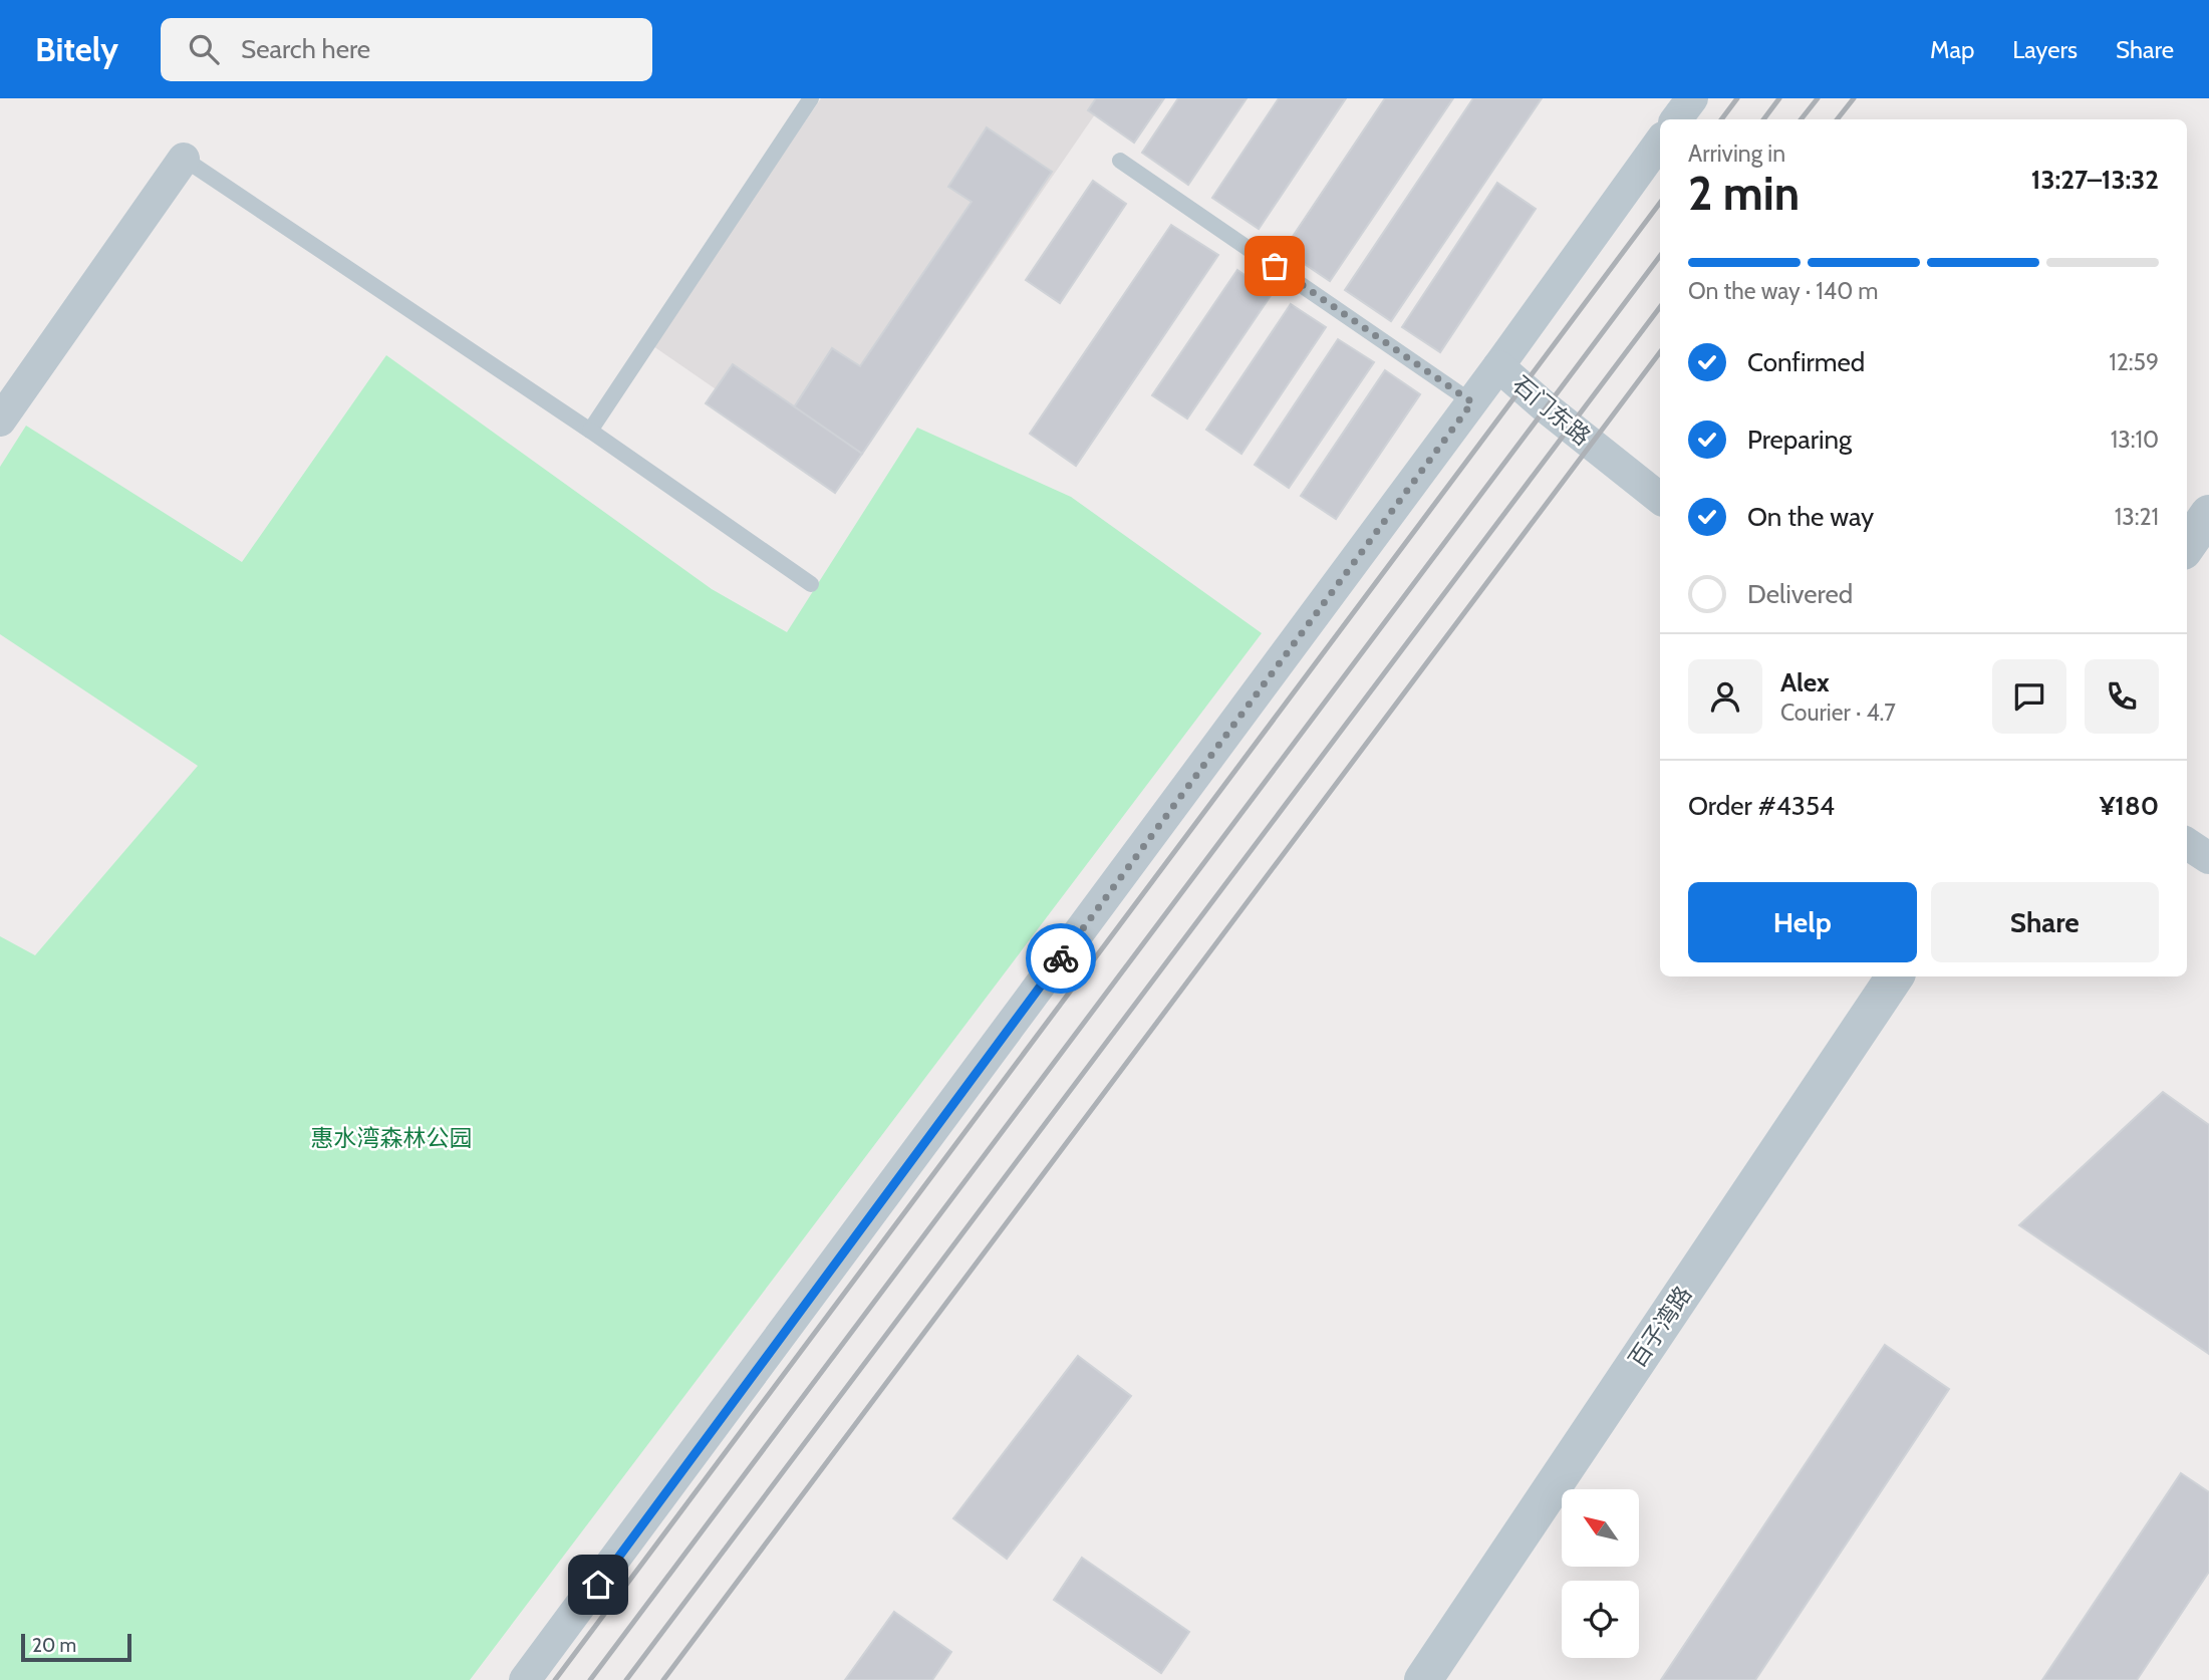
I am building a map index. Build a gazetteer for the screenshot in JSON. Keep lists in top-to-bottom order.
{
  "streets": {
    "street": ["石门东路", "百子湾路"]
  },
  "parks": ["惠水湾森林公园"],
  "scale_bar": "20 m",
  "north": "top left",
  "page": {
    "header": "Bitely",
    "search": "Search here",
    "nav": ["Map", "Layers", "Share"],
    "heading": ["2 min", "Arriving in", "13:27–13:32"],
    "panel": [
      "Alex",
      "Courier · 4.7",
      "Order #4354",
      "¥180"
    ],
    "bar": "On the way · 140 m",
    "list": [
      ["Confirmed", "12:59"],
      ["Preparing", "13:10"],
      ["On the way", "13:21"],
      "Delivered"
    ],
    "buttons": ["Help", "Share"],
    "scale": "20 m"
  }
}
